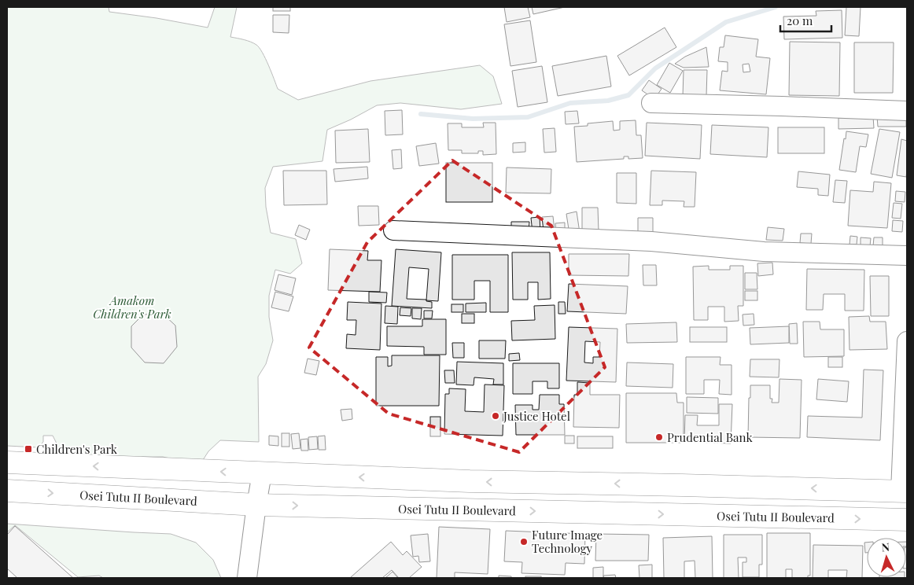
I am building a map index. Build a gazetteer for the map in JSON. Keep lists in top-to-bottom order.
{
  "streets": {
    "main road": ["Osei Tutu II Boulevard"]
  },
  "parks": ["Amakom Children's Park"],
  "places": {
    "other": ["Justice Hotel", "Prudential Bank", "Future Image Technology"],
    "transit": ["Children's Park"]
  },
  "scale_bar": "20 m",
  "north": "top"
}
